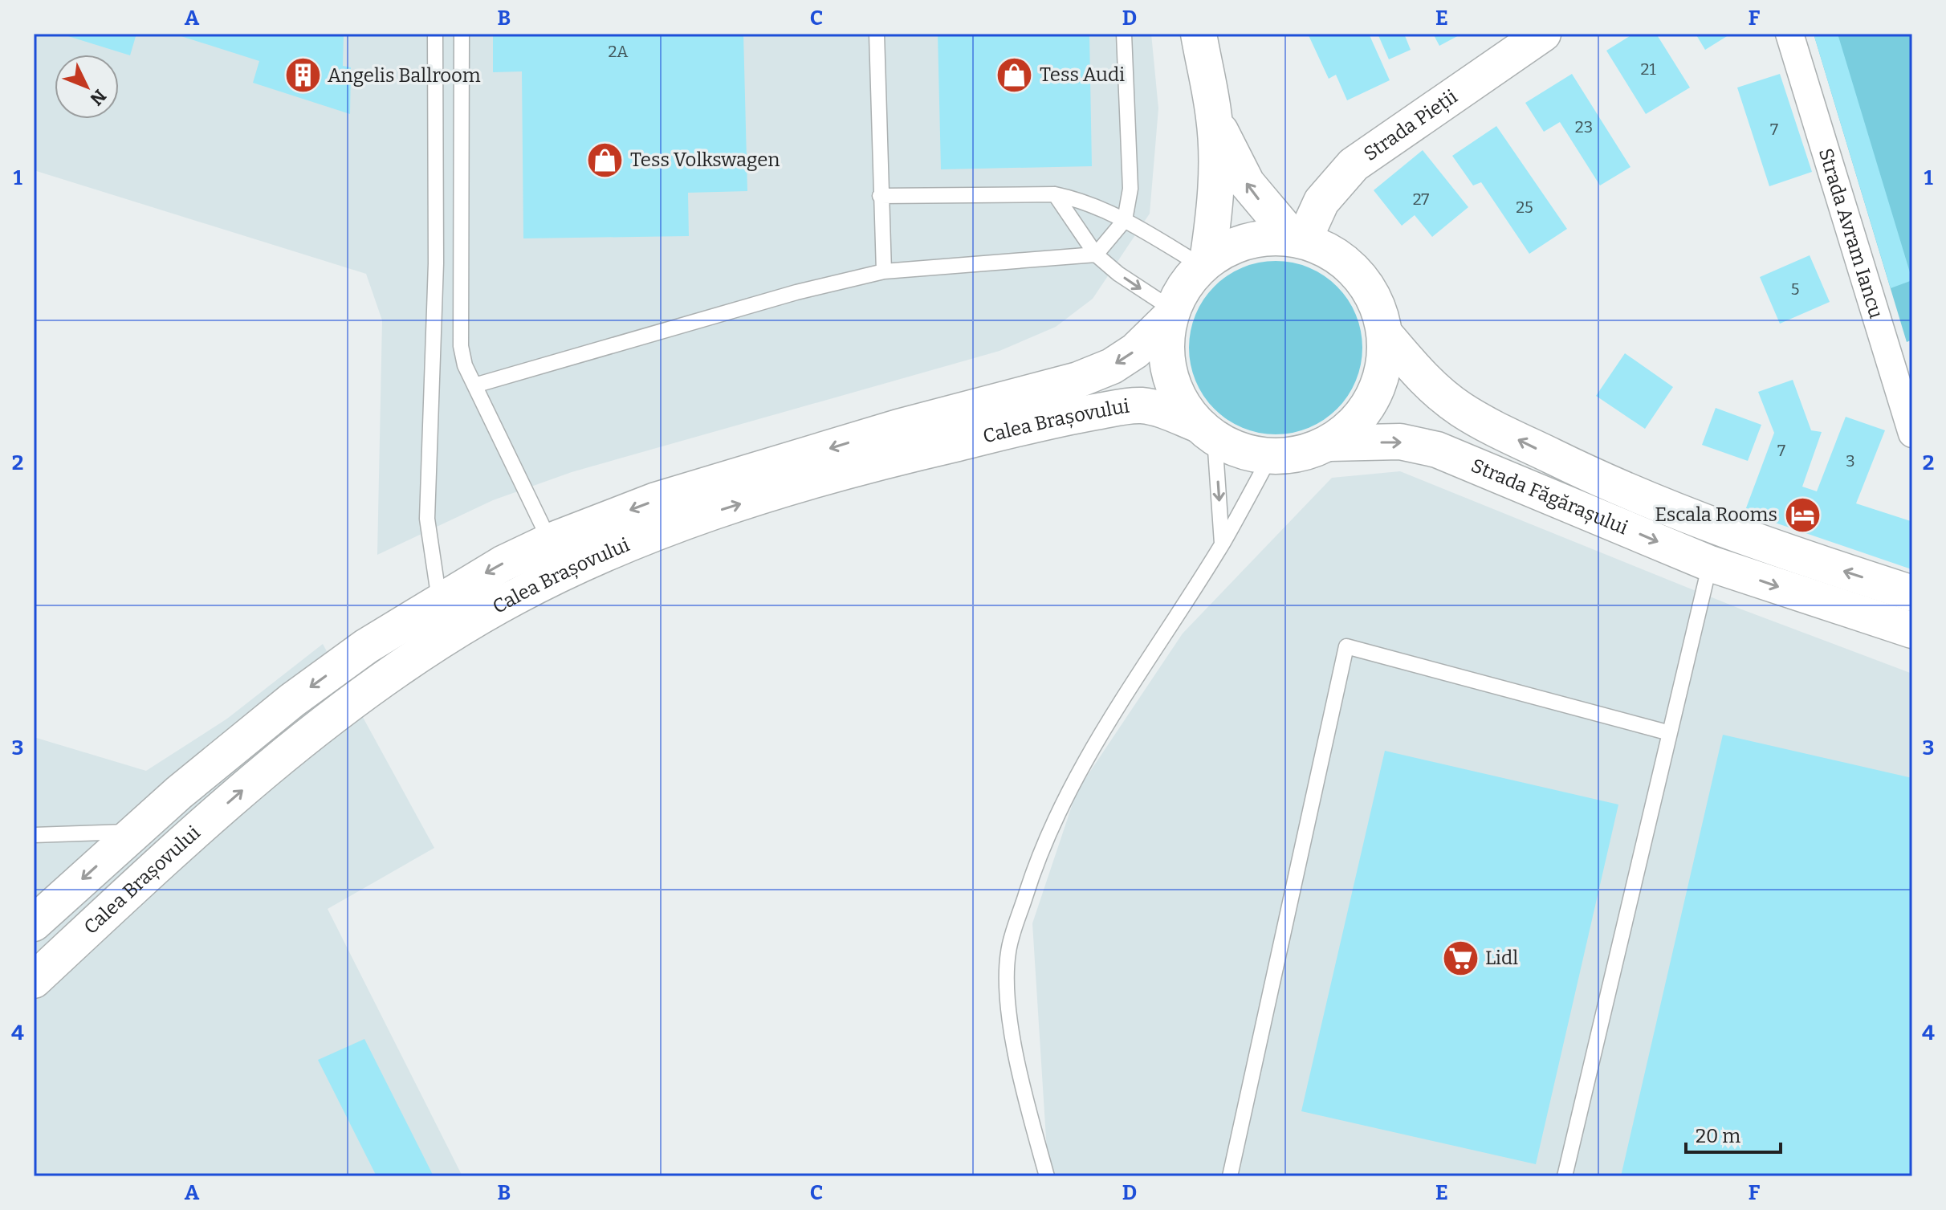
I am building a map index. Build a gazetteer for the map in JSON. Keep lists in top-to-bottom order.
{
  "streets": {
    "main road": ["Strada Pieții", "Calea Brașovului", "Strada Făgărașului"],
    "street": ["Strada Avram Iancu"]
  },
  "crossings": [
    ["Strada Pieții", "Calea Brașovului"],
    ["Strada Pieții", "Strada Făgărașului"],
    ["Calea Brașovului", "Strada Făgărașului"]
  ],
  "places": {
    "shop": ["Tess Audi", "Tess Volkswagen"],
    "building": ["Angelis Ballroom"],
    "hotel": ["Escala Rooms"],
    "supermarket": ["Lidl"]
  },
  "house_numbers": [
    "2A",
    "21",
    "23",
    "7",
    "27",
    "25",
    "5",
    "7",
    "3"
  ],
  "scale_bar": "20 m",
  "north": "bottom right",
  "grid": {
    "columns": [
      "A",
      "B",
      "C",
      "D",
      "E",
      "F"
    ],
    "rows": [
      "1",
      "2",
      "3",
      "4"
    ]
  }
}
